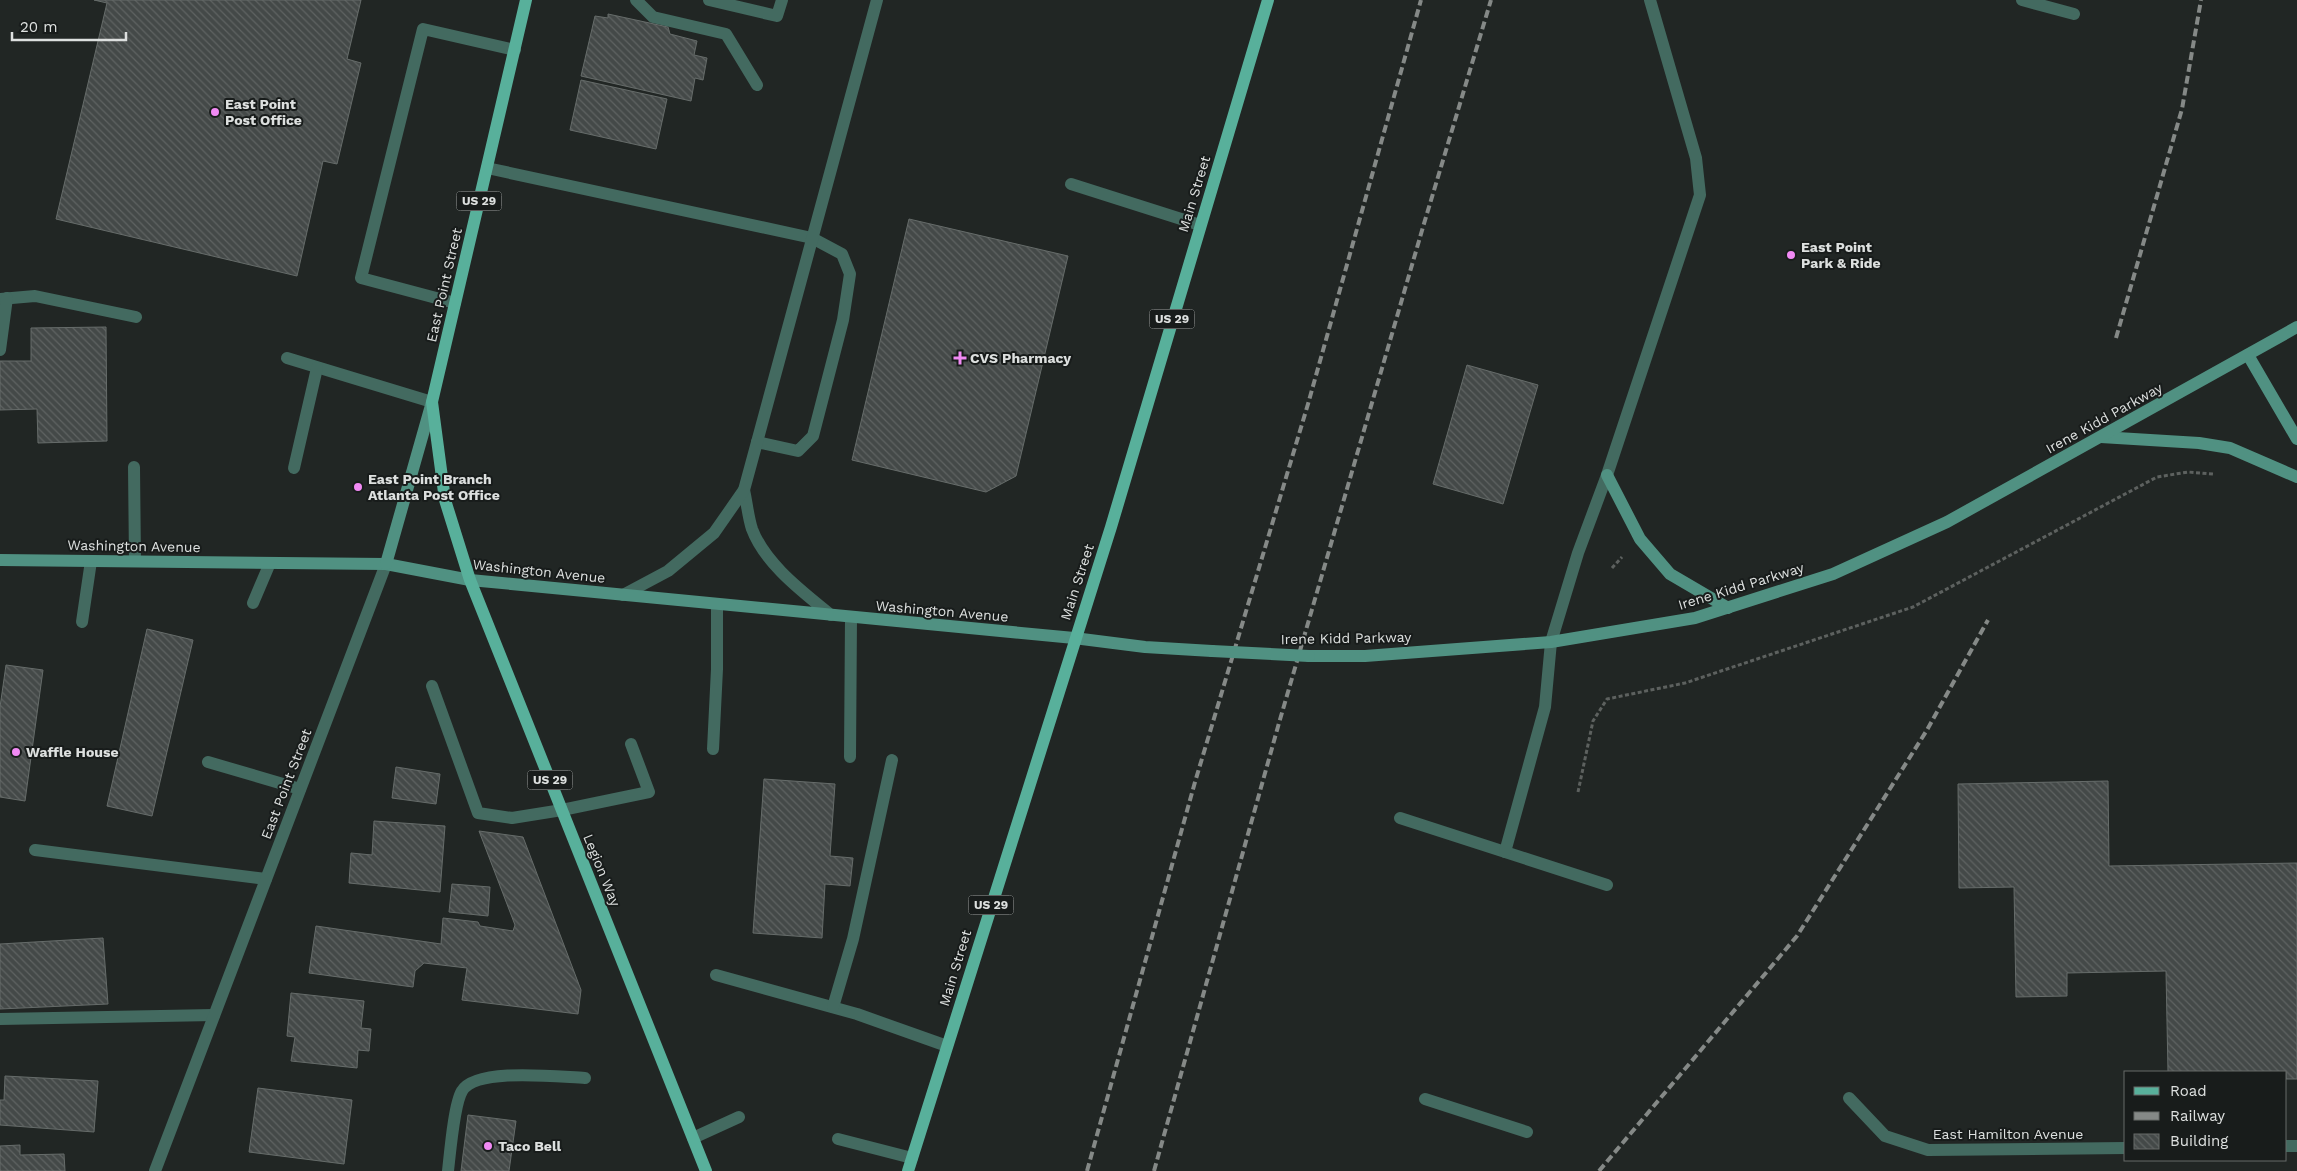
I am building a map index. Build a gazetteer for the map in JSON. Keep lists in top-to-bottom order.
{
  "streets": {
    "main road": [
      "Main Street",
      "US 29",
      "East Point Street",
      "Irene Kidd Parkway",
      "Washington Avenue",
      "Legion Way"
    ],
    "street": ["East Hamilton Avenue"]
  },
  "crossings": [
    ["Main Street", "Irene Kidd Parkway"],
    ["Main Street", "Washington Avenue"],
    ["East Point Street", "Washington Avenue"],
    ["East Point Street", "Legion Way"],
    ["Irene Kidd Parkway", "Washington Avenue"],
    ["Washington Avenue", "Legion Way"]
  ],
  "places": {
    "other": [
      "East Point Post Office",
      "East Point Park & Ride",
      "East Point Branch Atlanta Post Office",
      "Waffle House",
      "Taco Bell"
    ],
    "health": ["CVS Pharmacy"]
  },
  "legend": ["Road", "Railway", "Building"],
  "scale_bar": "20 m"
}
